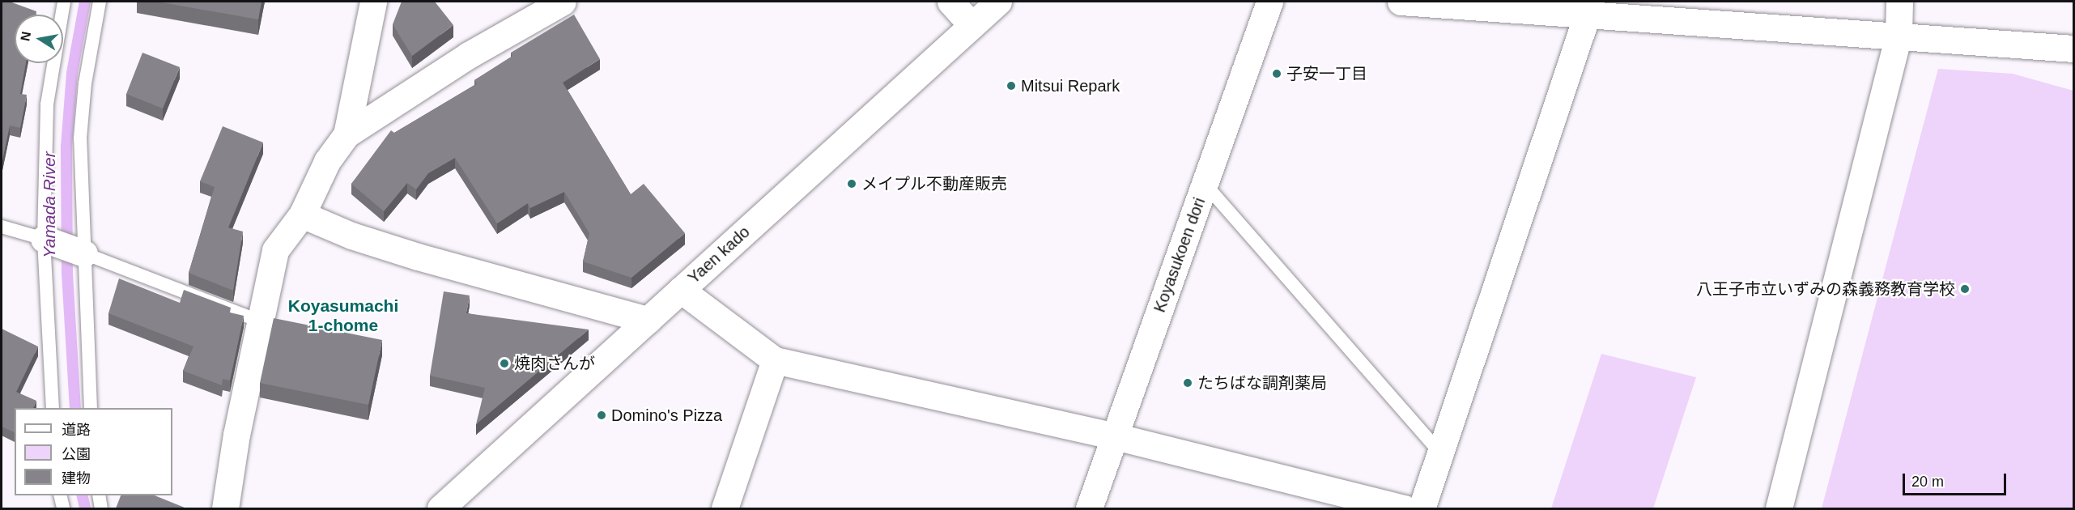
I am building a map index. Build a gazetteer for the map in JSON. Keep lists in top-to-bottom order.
{
  "streets": {
    "street": ["Yaen kado", "Koyasukoen dori"]
  },
  "districts": ["Koyasumachi 1-chome"],
  "water": ["Yamada River"],
  "places": [
    "子安一丁目",
    "Mitsui Repark",
    "メイプル不動産販売",
    "八王子市立いずみの森義務教育学校",
    "焼肉さんが",
    "たちばな調剤薬局",
    "Domino's Pizza"
  ],
  "legend": ["道路", "公園", "建物"],
  "scale_bar": "20 m",
  "north": "left"
}
